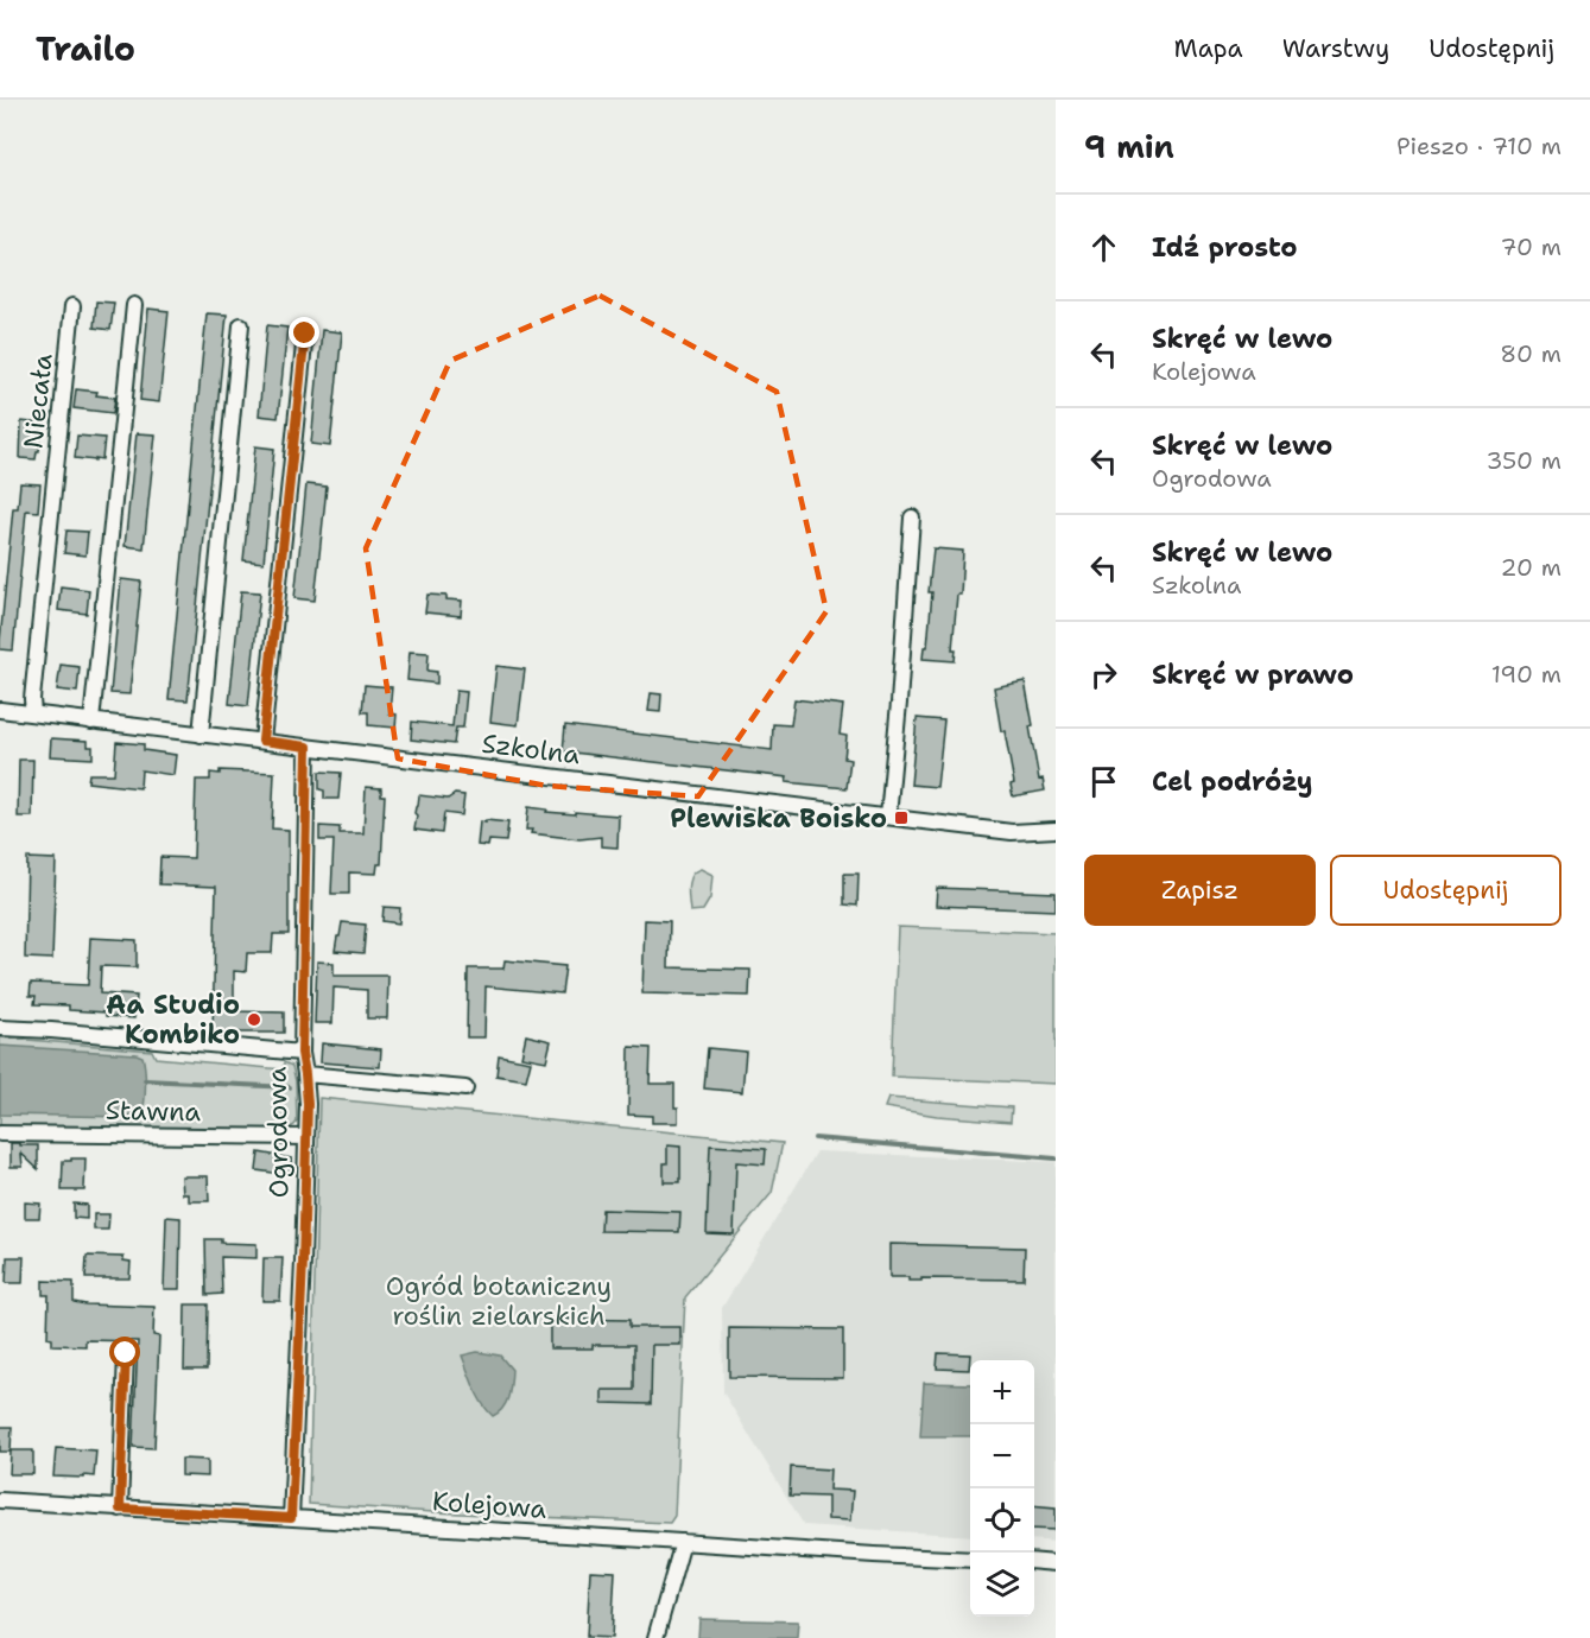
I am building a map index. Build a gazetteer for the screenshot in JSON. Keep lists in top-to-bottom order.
{
  "streets": {
    "street": [
      "Niecała",
      "Szkolna",
      "Stawna",
      "Ogrodowa",
      "Kolejowa"
    ]
  },
  "crossings": [
    ["Niecała", "Szkolna"],
    ["Szkolna", "Ogrodowa"],
    ["Stawna", "Ogrodowa"],
    ["Ogrodowa", "Kolejowa"]
  ],
  "parks": ["Ogród botaniczny roślin zielarskich"],
  "places": {
    "transit": ["Plewiska Boisko"],
    "other": ["Aa Studio Kombiko"]
  },
  "page": {
    "header": "Trailo",
    "nav": ["Mapa", "Warstwy", "Udostępnij"],
    "heading": ["9 min", "Pieszo · 710 m"],
    "list": [
      ["Idź prosto", "70 m"],
      ["Skręć w lewo", "Kolejowa", "80 m"],
      ["Skręć w lewo", "Ogrodowa", "350 m"],
      ["Skręć w lewo", "Szkolna", "20 m"],
      ["Skręć w prawo", "190 m"],
      "Cel podróży"
    ],
    "buttons": ["Zapisz", "Udostępnij"],
    "map_buttons": ["+", "−"]
  }
}
